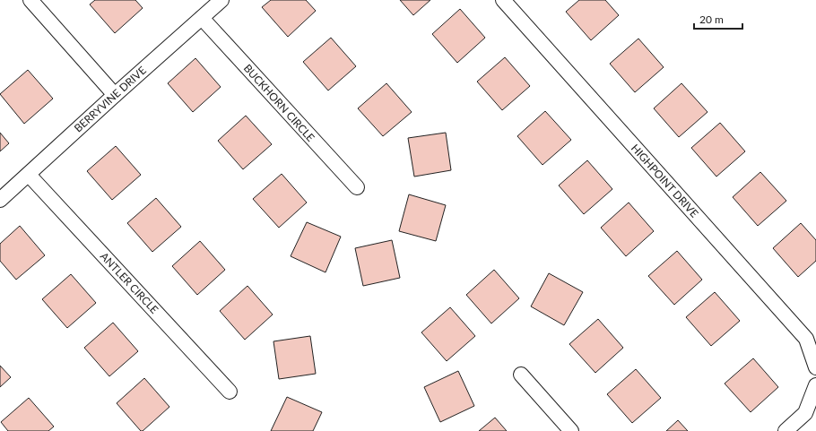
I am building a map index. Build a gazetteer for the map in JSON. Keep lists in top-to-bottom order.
{
  "streets": {
    "street": [
      "BERRYVINE DRIVE",
      "BUCKHORN CIRCLE",
      "HIGHPOINT DRIVE",
      "ANTLER CIRCLE"
    ]
  },
  "crossings": [
    ["BERRYVINE DRIVE", "BUCKHORN CIRCLE"],
    ["BERRYVINE DRIVE", "ANTLER CIRCLE"]
  ],
  "scale_bar": "20 m"
}
